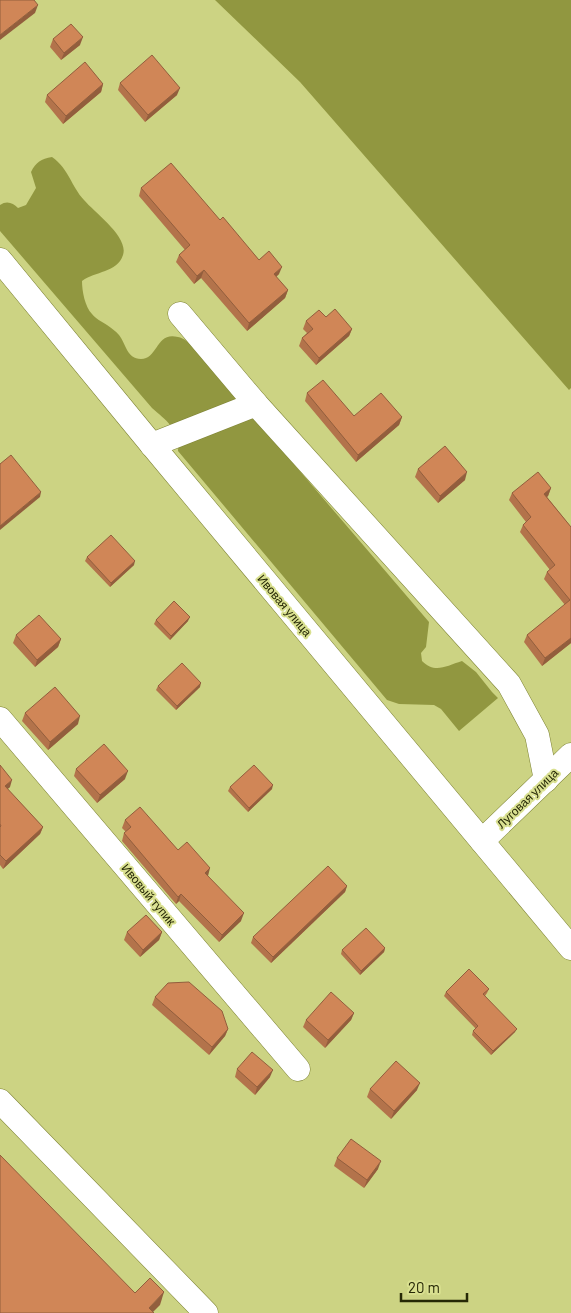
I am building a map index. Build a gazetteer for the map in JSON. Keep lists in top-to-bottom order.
{
  "streets": {
    "street": ["Ивовая улица", "Луговая улица", "Ивовый тупик"]
  },
  "crossings": [
    ["Ивовая улица", "Луговая улица"]
  ],
  "scale_bar": "20 m"
}
